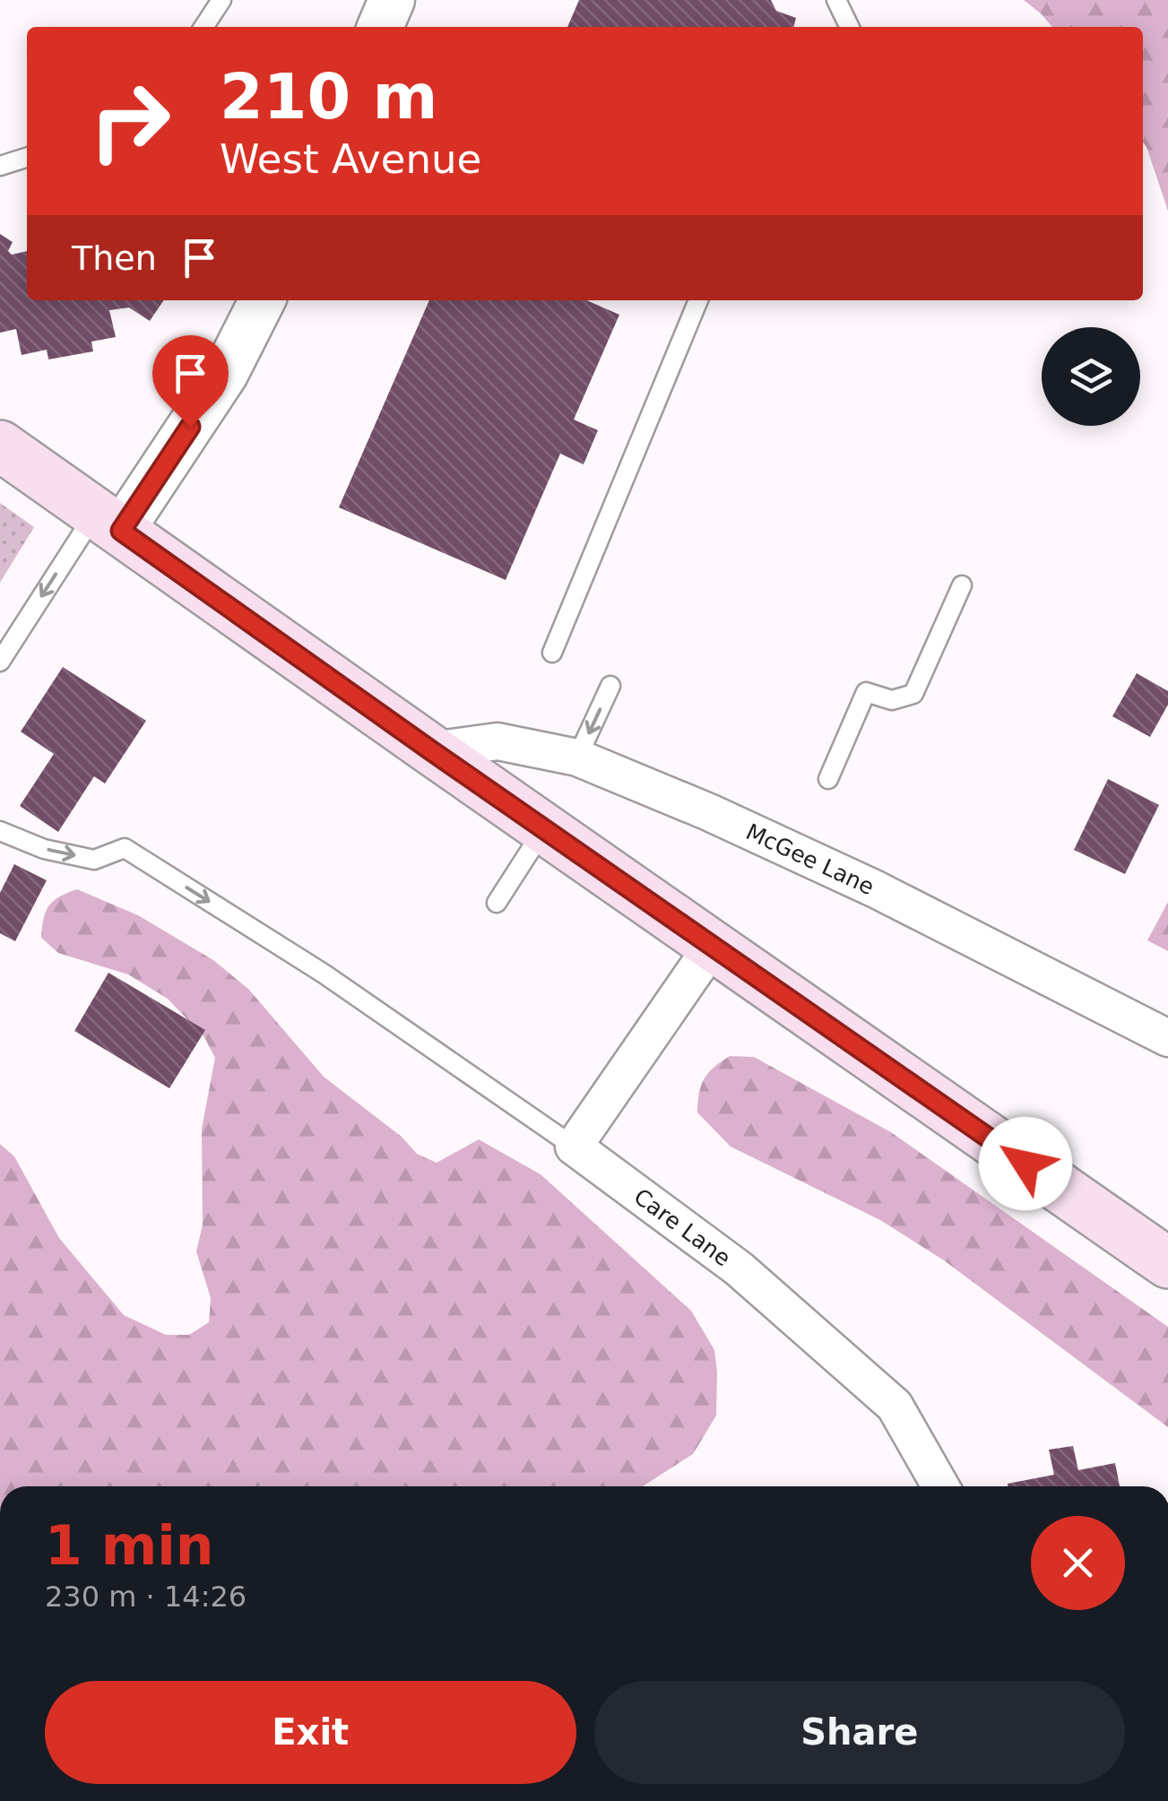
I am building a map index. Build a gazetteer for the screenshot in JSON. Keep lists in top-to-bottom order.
{
  "streets": {
    "street": ["McGee Lane", "Care Lane"]
  },
  "page": {
    "turn": ["210 m", "West Avenue"],
    "then": "Then",
    "heading": ["1 min", "230 m · 14:26"],
    "buttons": ["Exit", "Share"]
  }
}
